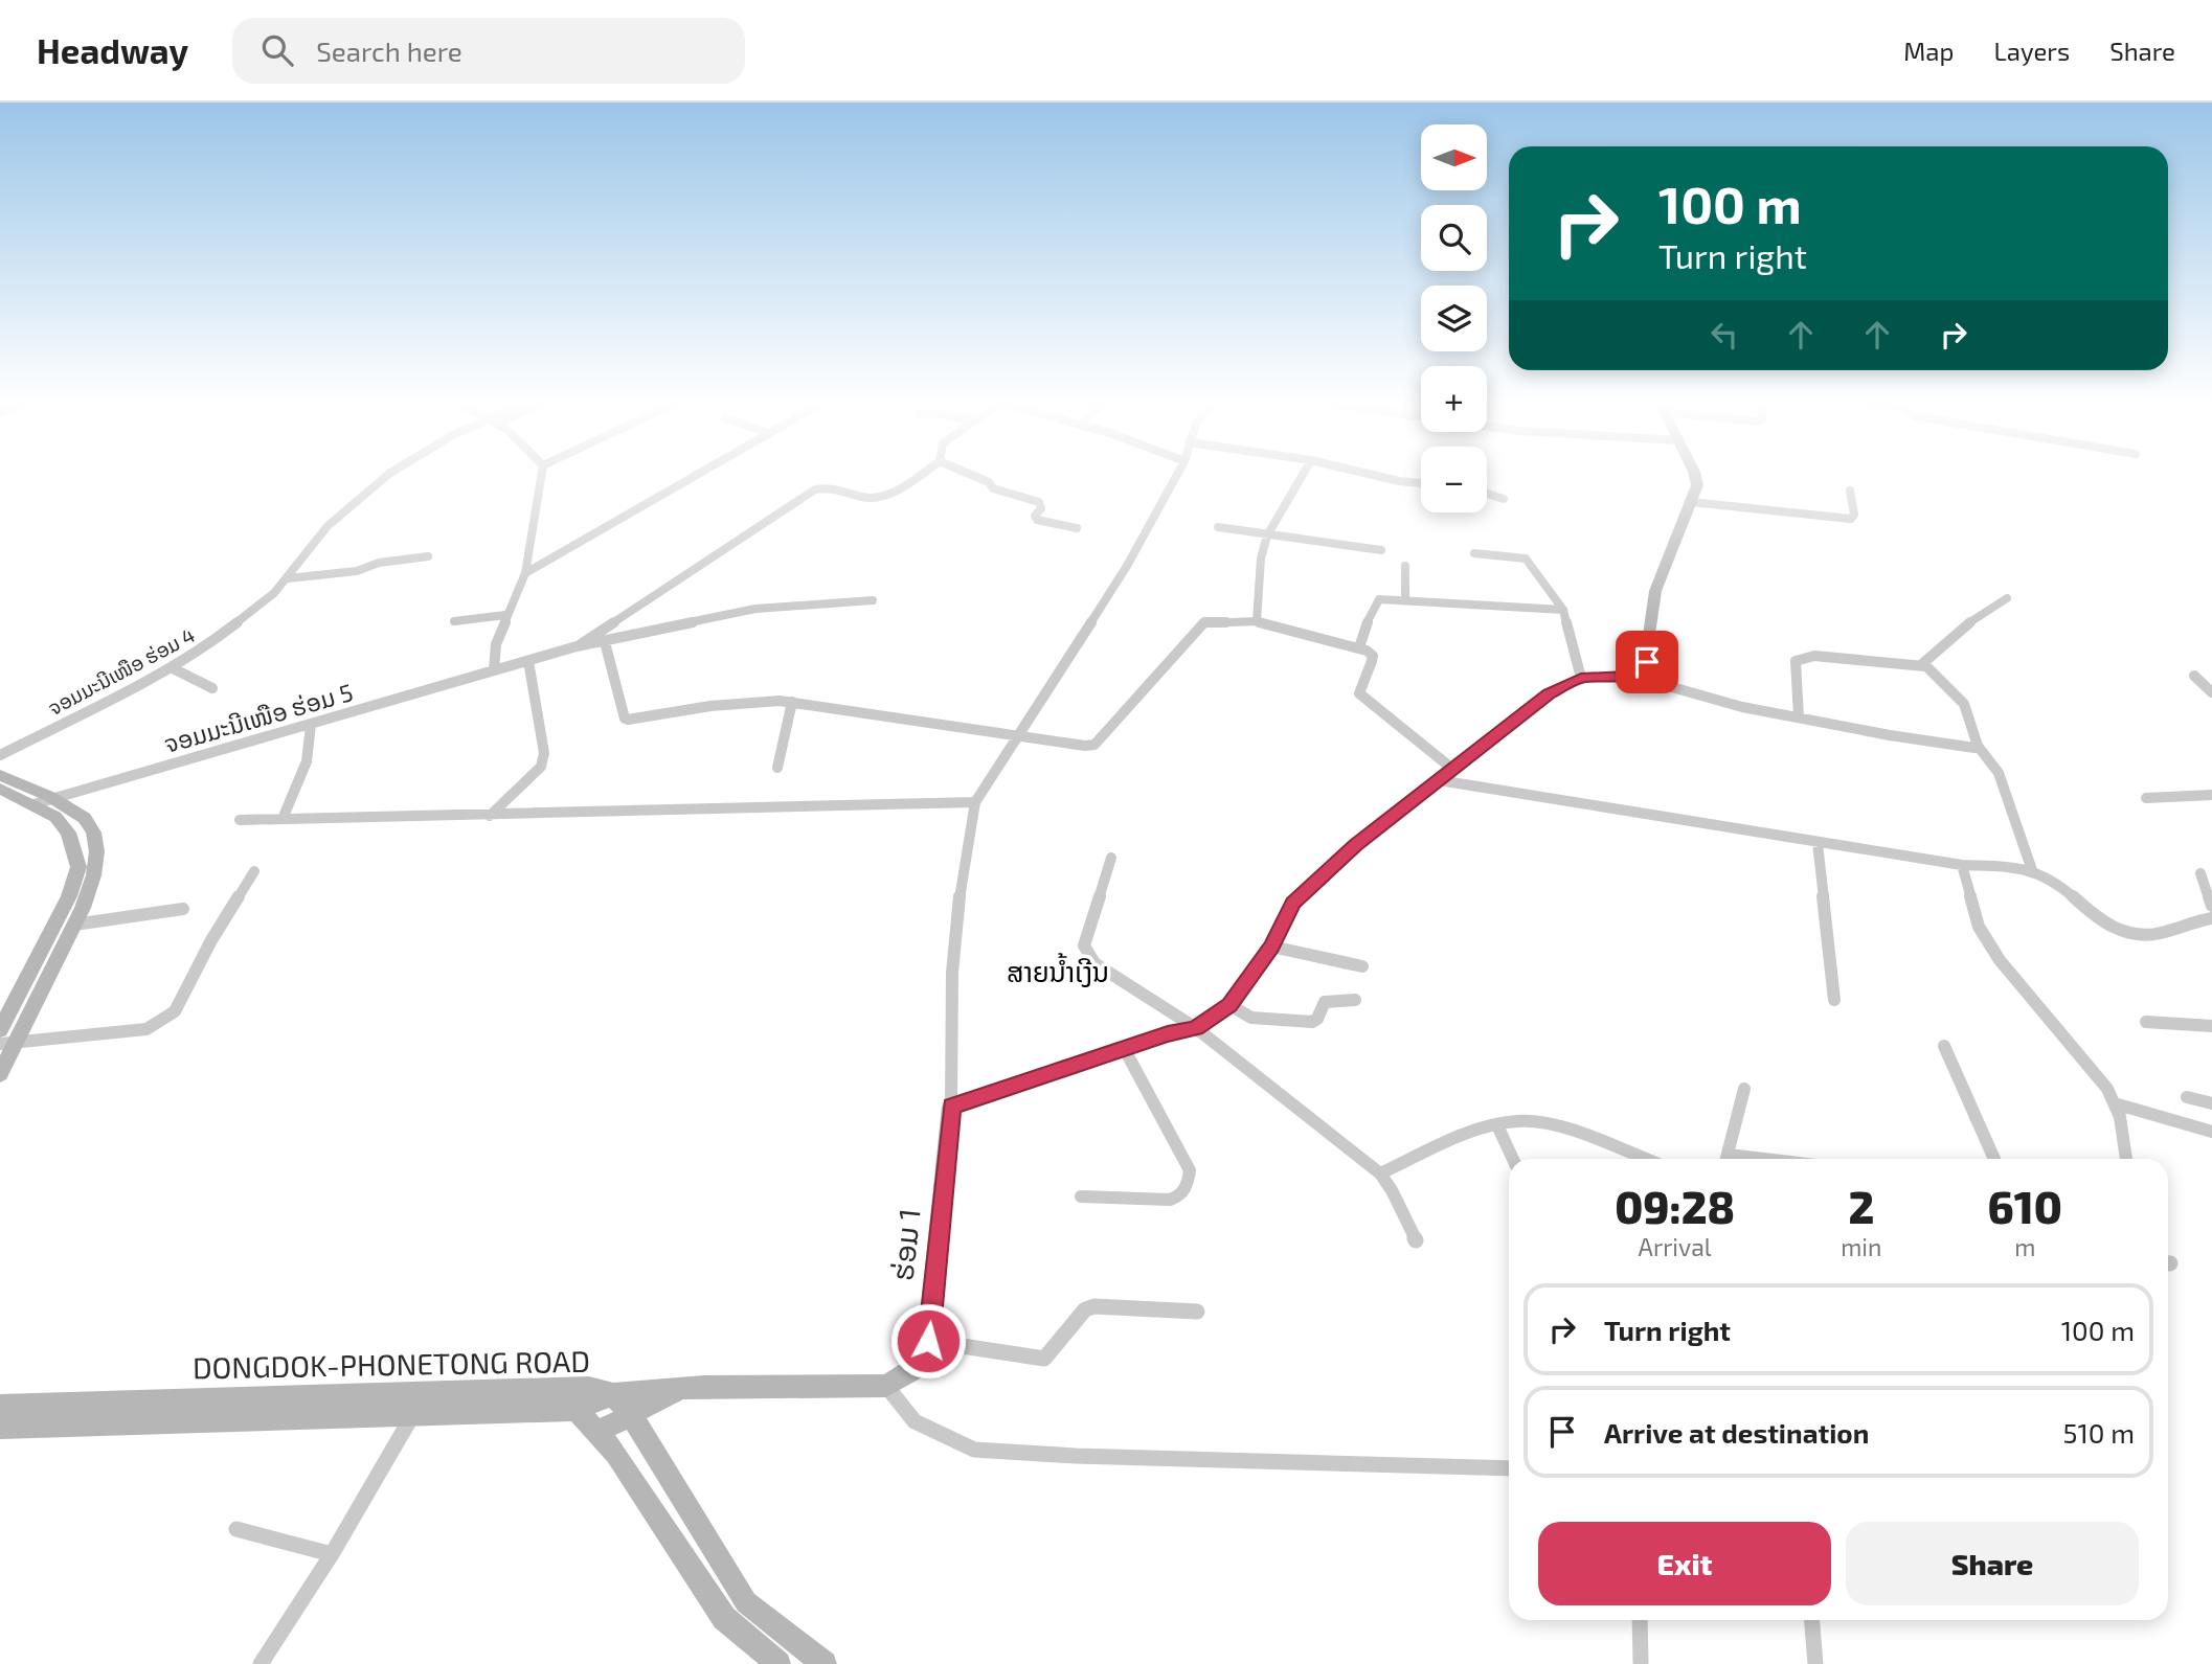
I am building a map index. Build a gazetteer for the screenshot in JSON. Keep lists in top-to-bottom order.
{
  "streets": {
    "street": [
      "ຈອມມະນີເໜືອ ຮ່ອມ 4",
      "ຈອມມະນີເໜືອ ຮ່ອມ 5",
      "ຮ່ອມ 1",
      "DONGDOK-PHONETONG ROAD"
    ]
  },
  "districts": ["ສາຍນ້ຳເງີນ"],
  "north": "right",
  "page": {
    "header": "Headway",
    "search": "Search here",
    "nav": ["Map", "Layers", "Share"],
    "map_buttons": ["+", "−"],
    "turn": ["100 m", "Turn right"],
    "eta": [
      "09:28",
      "Arrival",
      "2",
      "min",
      "610",
      "m"
    ],
    "list": [
      {
        "name": "Turn right",
        "value": "100 m"
      },
      {
        "name": "Arrive at destination",
        "value": "510 m"
      }
    ],
    "buttons": ["Exit", "Share"]
  }
}
